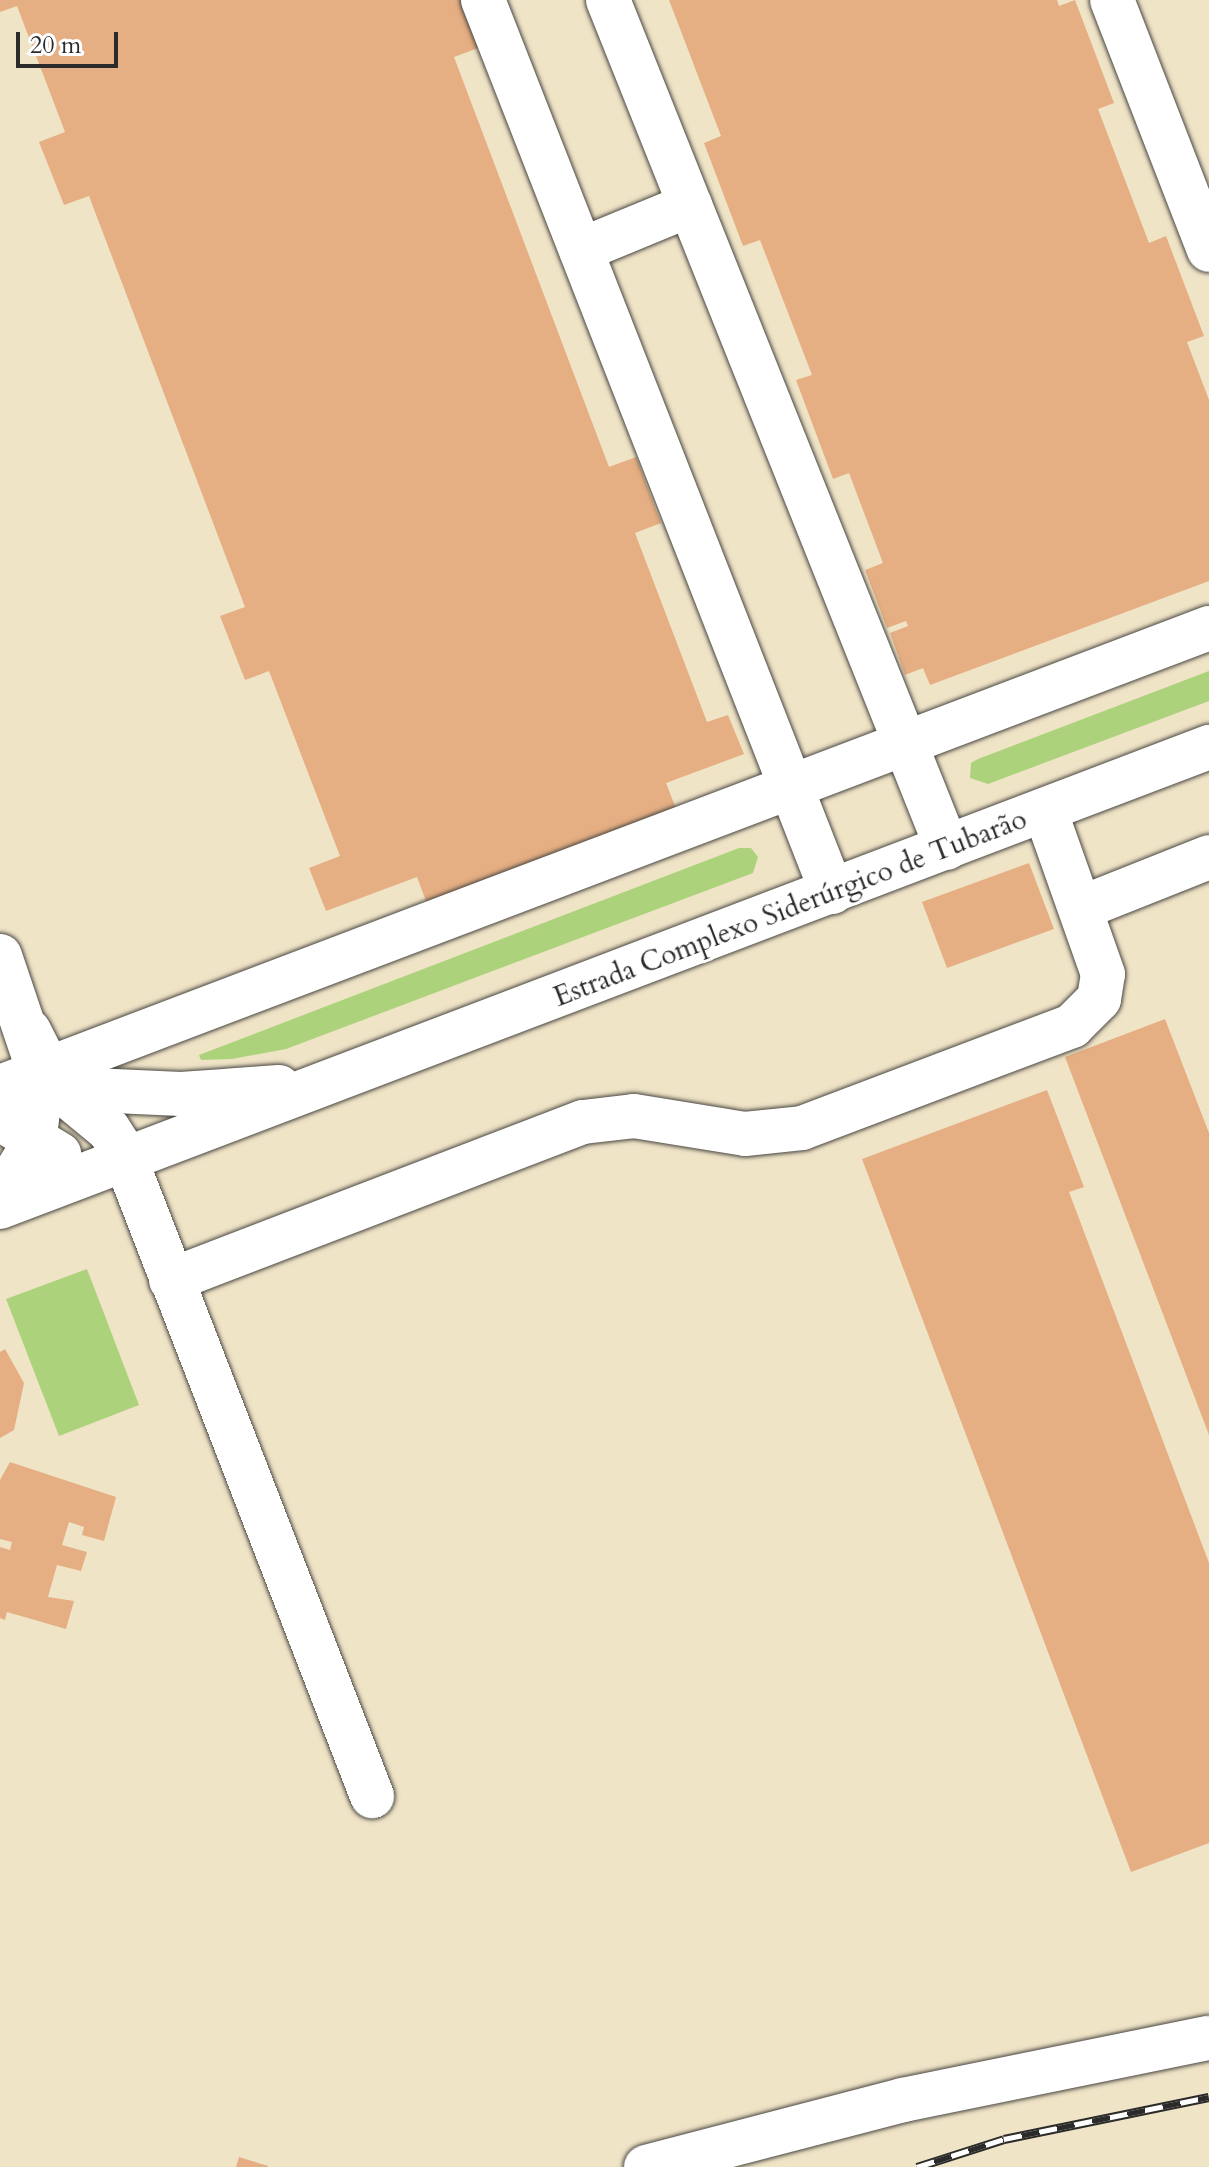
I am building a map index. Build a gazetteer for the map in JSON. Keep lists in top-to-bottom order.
{
  "streets": {
    "lane": ["Estrada Complexo Siderúrgico de Tubarão"]
  },
  "scale_bar": "20 m"
}
